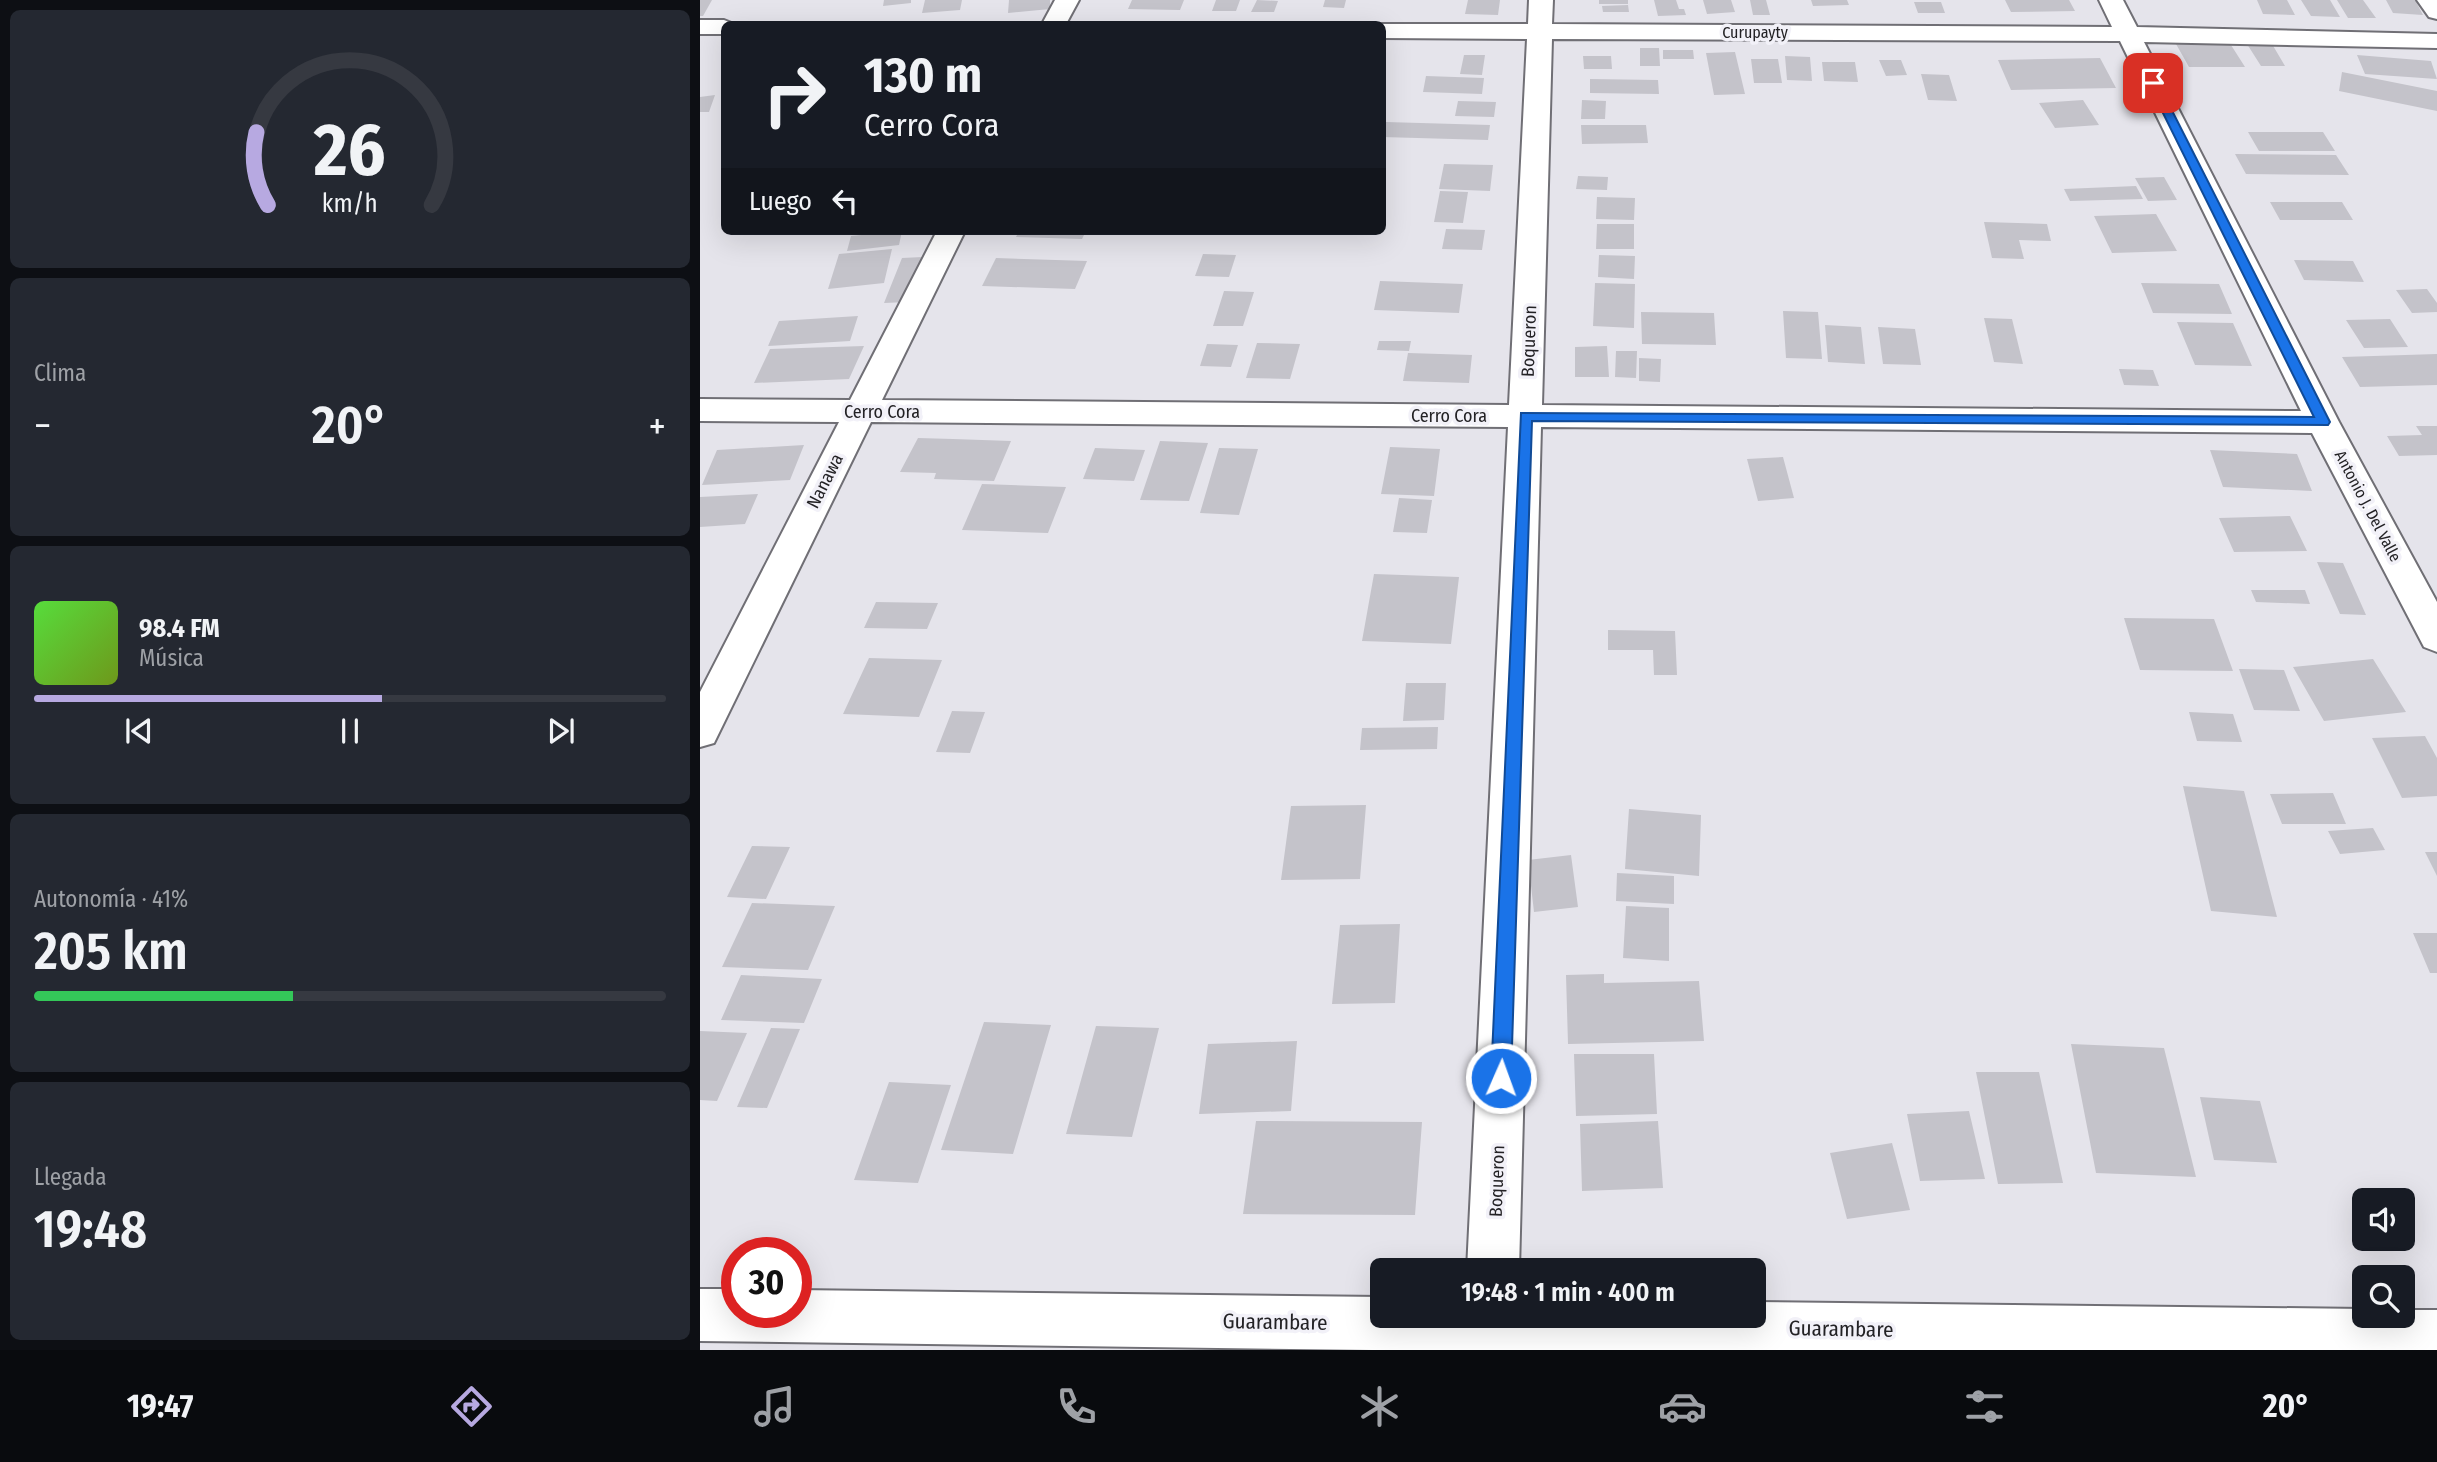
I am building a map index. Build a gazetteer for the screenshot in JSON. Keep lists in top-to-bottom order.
{
  "streets": {
    "street": [
      "Curupayty",
      "Boqueron",
      "Cerro Cora",
      "Nanawa",
      "Antonio J. Del Valle",
      "Guarambare"
    ]
  },
  "crossings": [
    ["Curupayty", "Boqueron"],
    ["Curupayty", "Antonio J. Del Valle"],
    ["Boqueron", "Cerro Cora"],
    ["Cerro Cora", "Nanawa"],
    ["Cerro Cora", "Antonio J. Del Valle"]
  ],
  "page": {
    "turn": ["130 m", "Cerro Cora"],
    "then": "Luego",
    "tile": [
      "Clima",
      ["Autonomía · 41%", "205 km"],
      ["Llegada", "19:48"]
    ],
    "heat": ["−", "20°", "+"],
    "song": ["98.4 FM", "Música"],
    "limit": "30",
    "trip": "19:48 · 1 min · 400 m",
    "tabs": ["19:47", "20°"],
    "gauge": ["26", "km/h"]
  }
}
